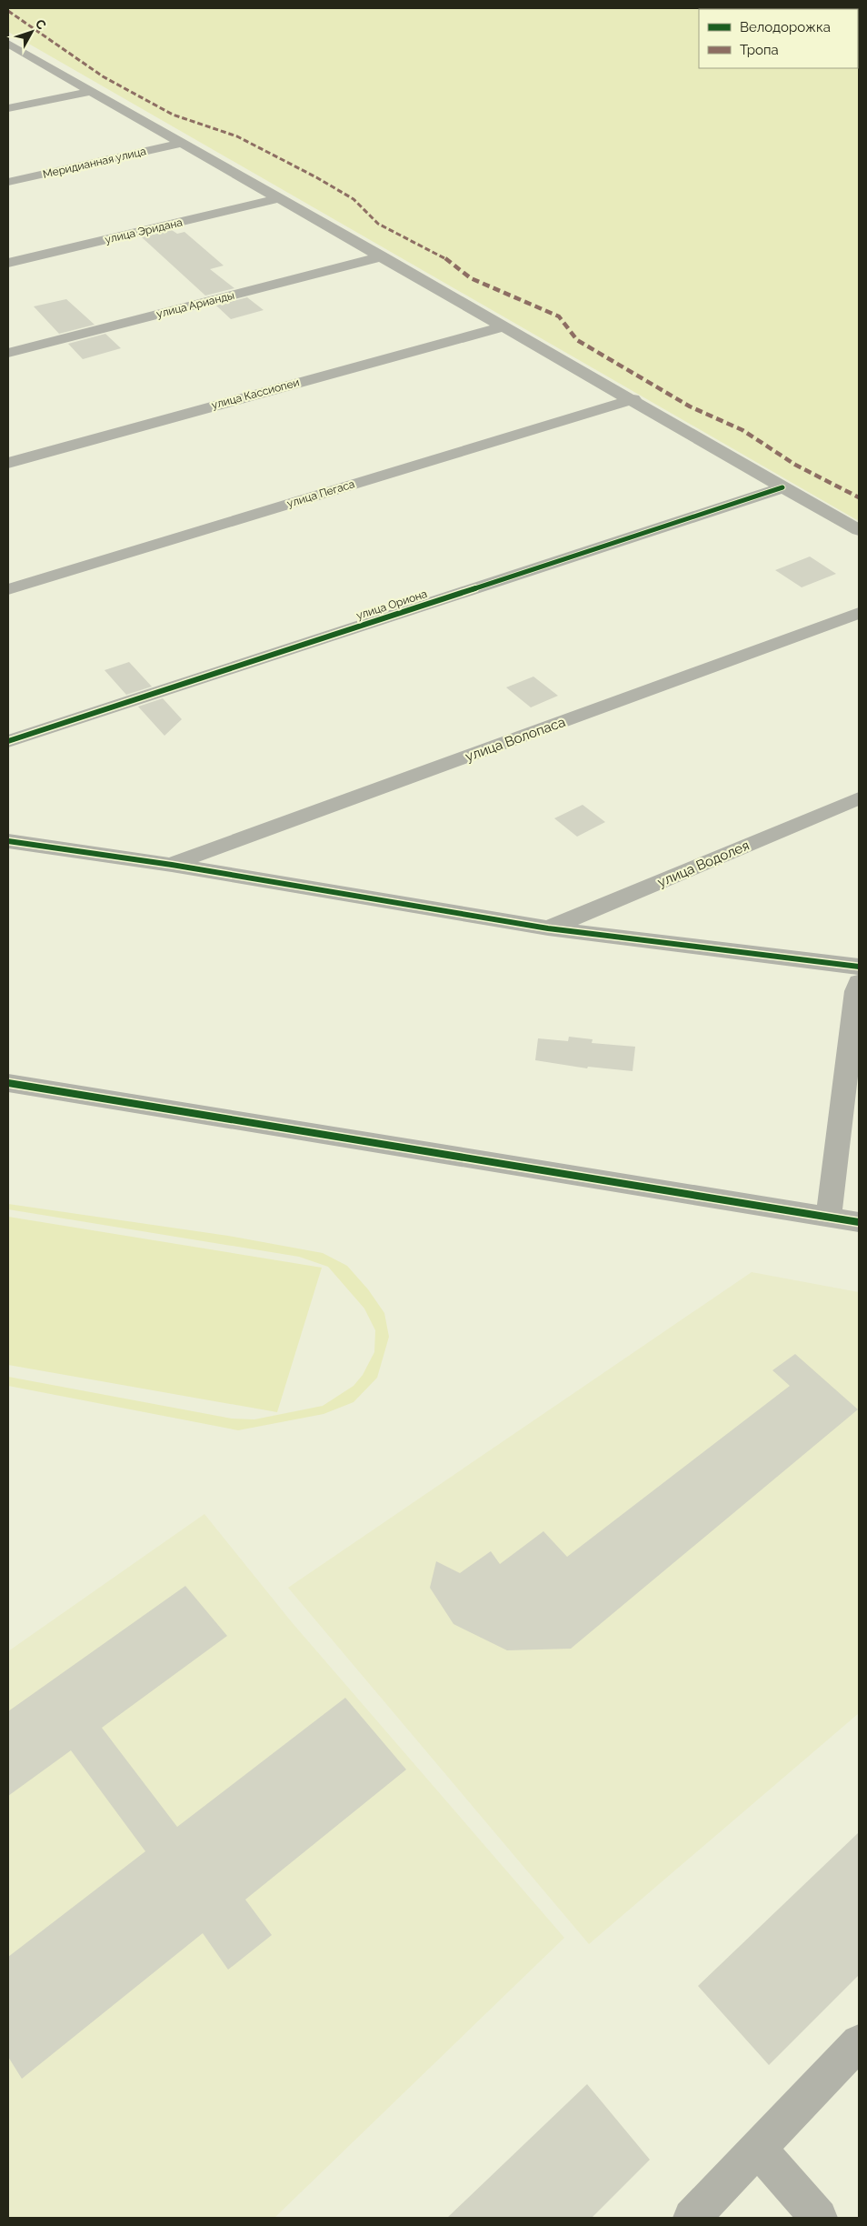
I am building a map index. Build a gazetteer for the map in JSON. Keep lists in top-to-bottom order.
{
  "streets": {
    "street": [
      "Меридианная улица",
      "улица Эридана",
      "улица Арианды",
      "улица Кассиопеи",
      "улица Пегаса",
      "улица Ориона",
      "улица Волопаса",
      "улица Водолея"
    ]
  },
  "legend": ["Велодорожка", "Тропа"],
  "north": "top right"
}
